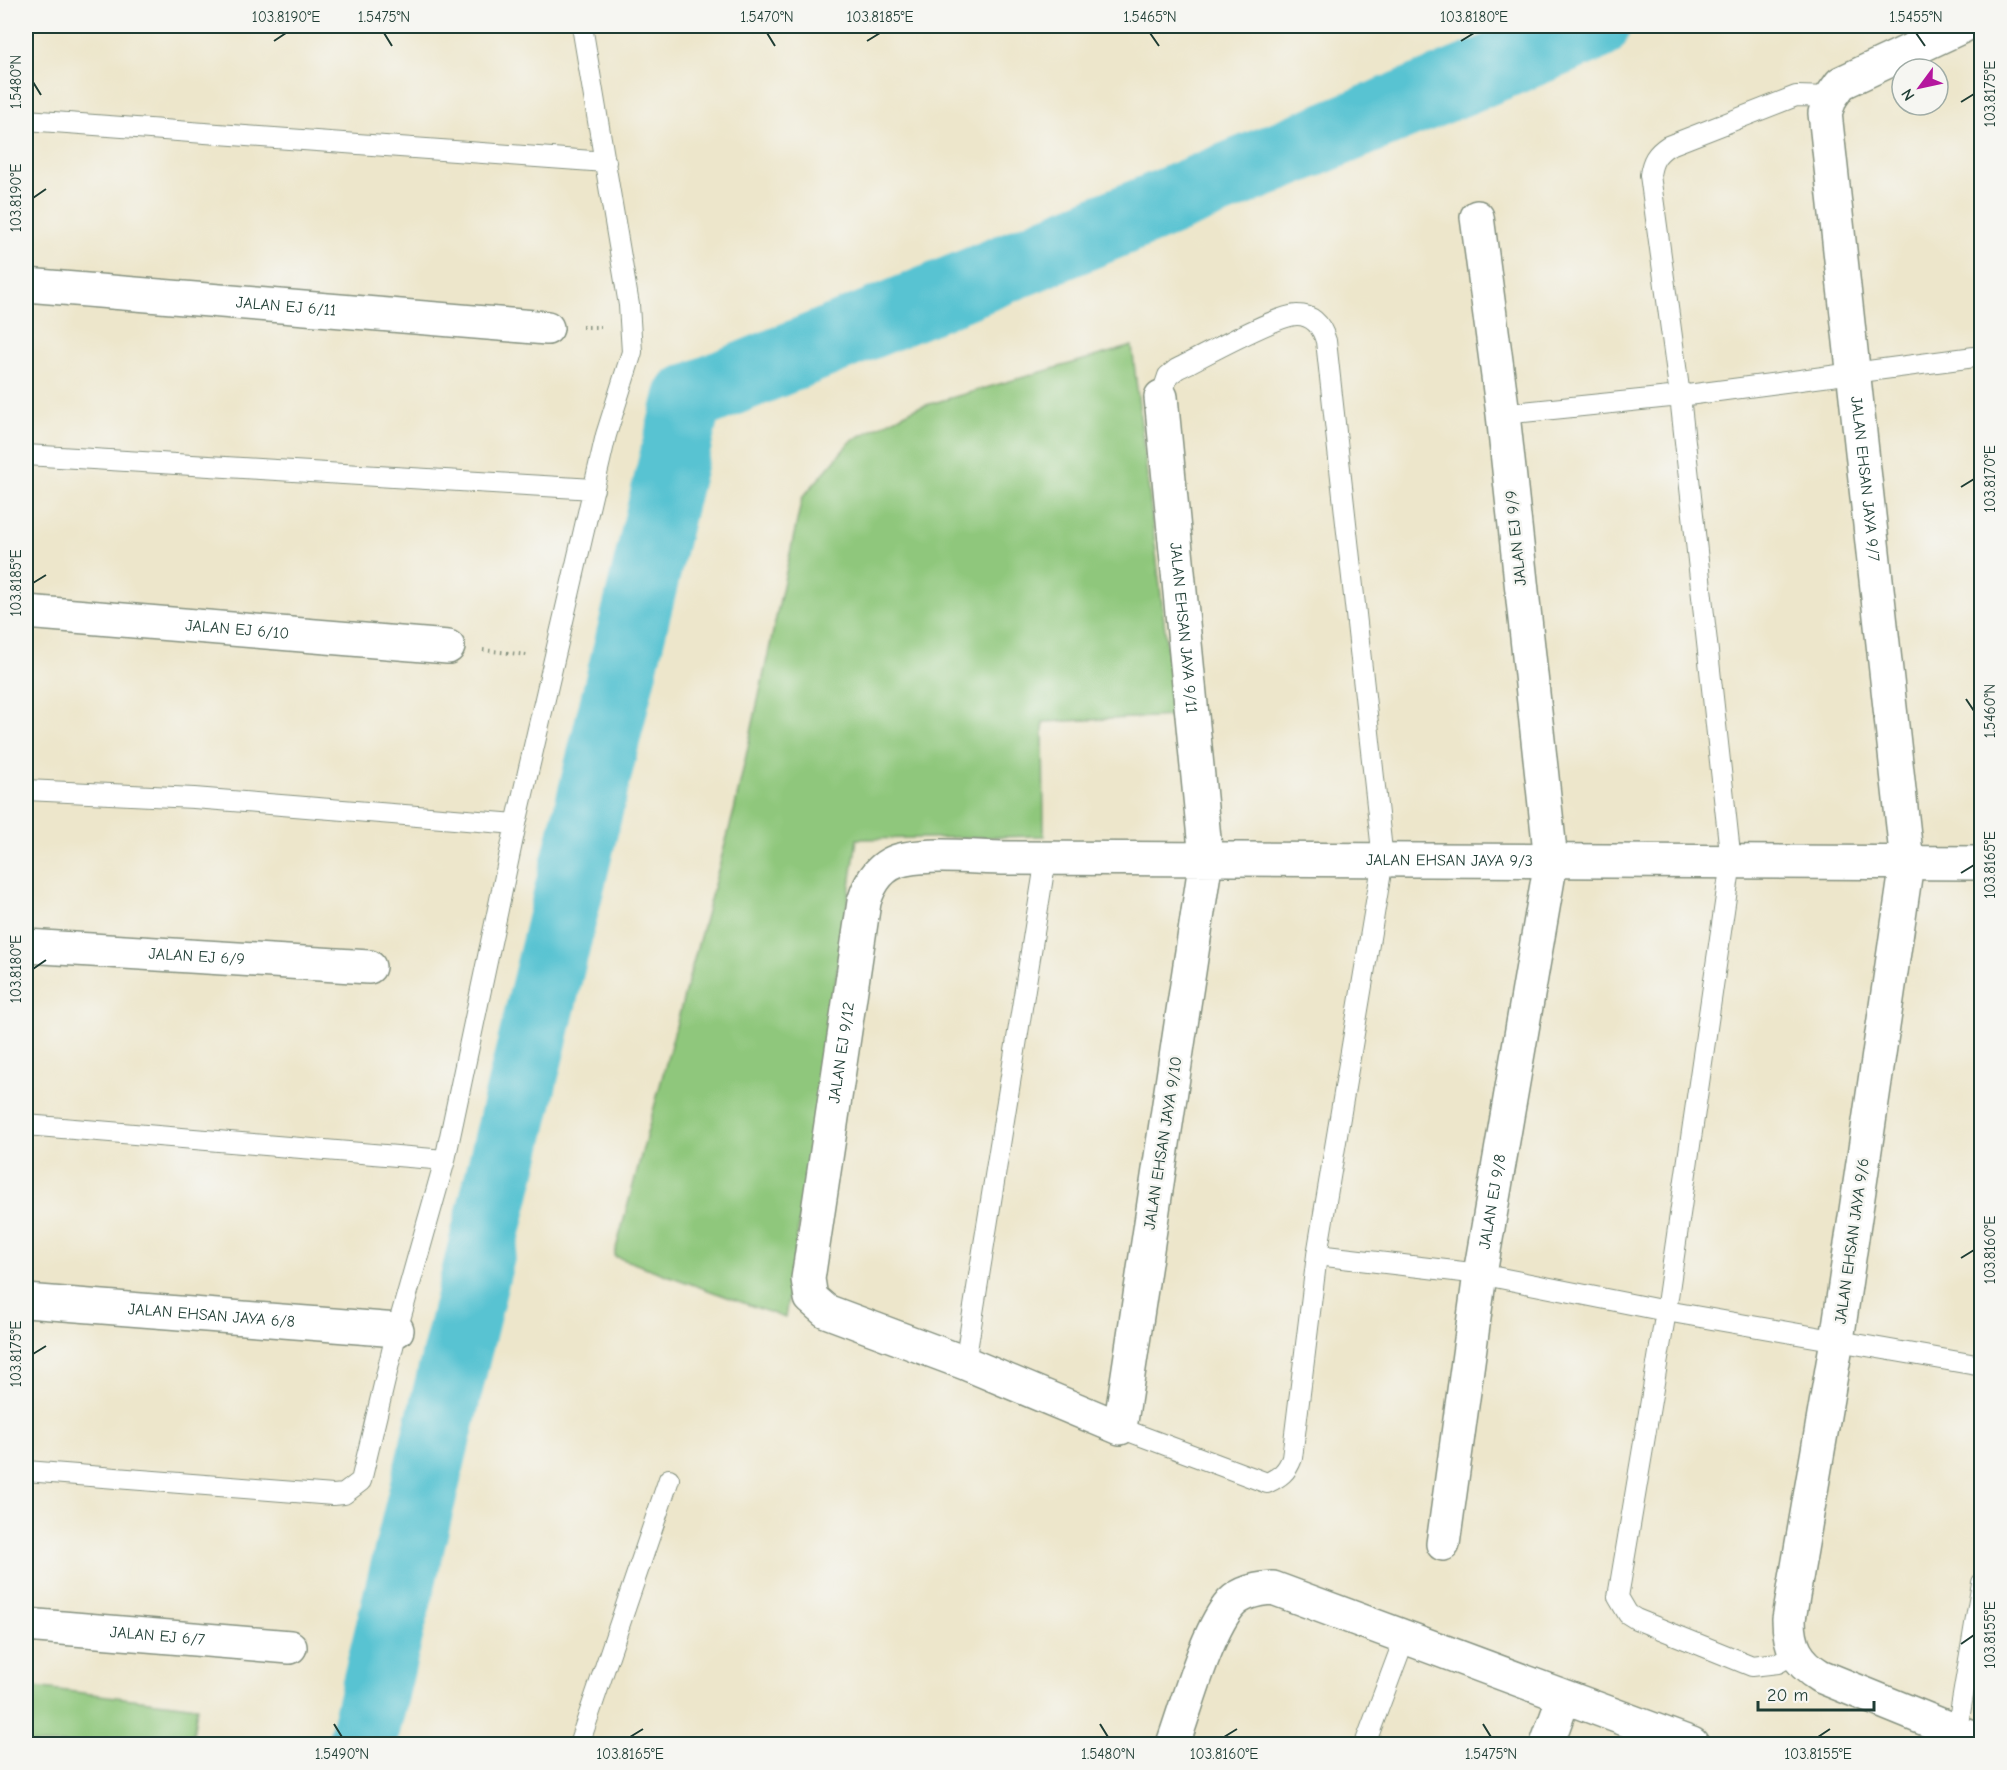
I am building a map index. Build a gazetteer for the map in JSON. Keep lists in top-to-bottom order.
{
  "streets": {
    "street": [
      "JALAN EJ 6/11",
      "JALAN EHSAN JAYA 9/7",
      "JALAN EJ 9/9",
      "JALAN EJ 6/10",
      "JALAN EHSAN JAYA 9/11",
      "JALAN EHSAN JAYA 9/3",
      "JALAN EJ 6/9",
      "JALAN EJ 9/12",
      "JALAN EHSAN JAYA 9/10",
      "JALAN EJ 9/8",
      "JALAN EHSAN JAYA 9/6",
      "JALAN EHSAN JAYA 6/8",
      "JALAN EJ 6/7"
    ]
  },
  "crossings": [
    ["JALAN EHSAN JAYA 9/7", "JALAN EHSAN JAYA 9/3"],
    ["JALAN EHSAN JAYA 9/7", "JALAN EHSAN JAYA 9/6"],
    ["JALAN EJ 9/9", "JALAN EHSAN JAYA 9/3"],
    ["JALAN EJ 9/9", "JALAN EJ 9/8"],
    ["JALAN EHSAN JAYA 9/11", "JALAN EHSAN JAYA 9/3"],
    ["JALAN EHSAN JAYA 9/11", "JALAN EHSAN JAYA 9/10"],
    ["JALAN EHSAN JAYA 9/3", "JALAN EJ 9/12"],
    ["JALAN EHSAN JAYA 9/3", "JALAN EHSAN JAYA 9/10"],
    ["JALAN EHSAN JAYA 9/3", "JALAN EJ 9/8"],
    ["JALAN EHSAN JAYA 9/3", "JALAN EHSAN JAYA 9/6"]
  ],
  "scale_bar": "20 m",
  "north": "bottom left",
  "coordinates": [
    "103.8190°E",
    "1.5475°N",
    "1.5470°N",
    "103.8185°E",
    "1.5465°N",
    "103.8180°E",
    "1.5455°N",
    "1.5480°N",
    "103.8175°E",
    "103.8170°E",
    "1.5460°N",
    "103.8165°E",
    "103.8160°E",
    "103.8155°E",
    "1.5490°N"
  ]
}
